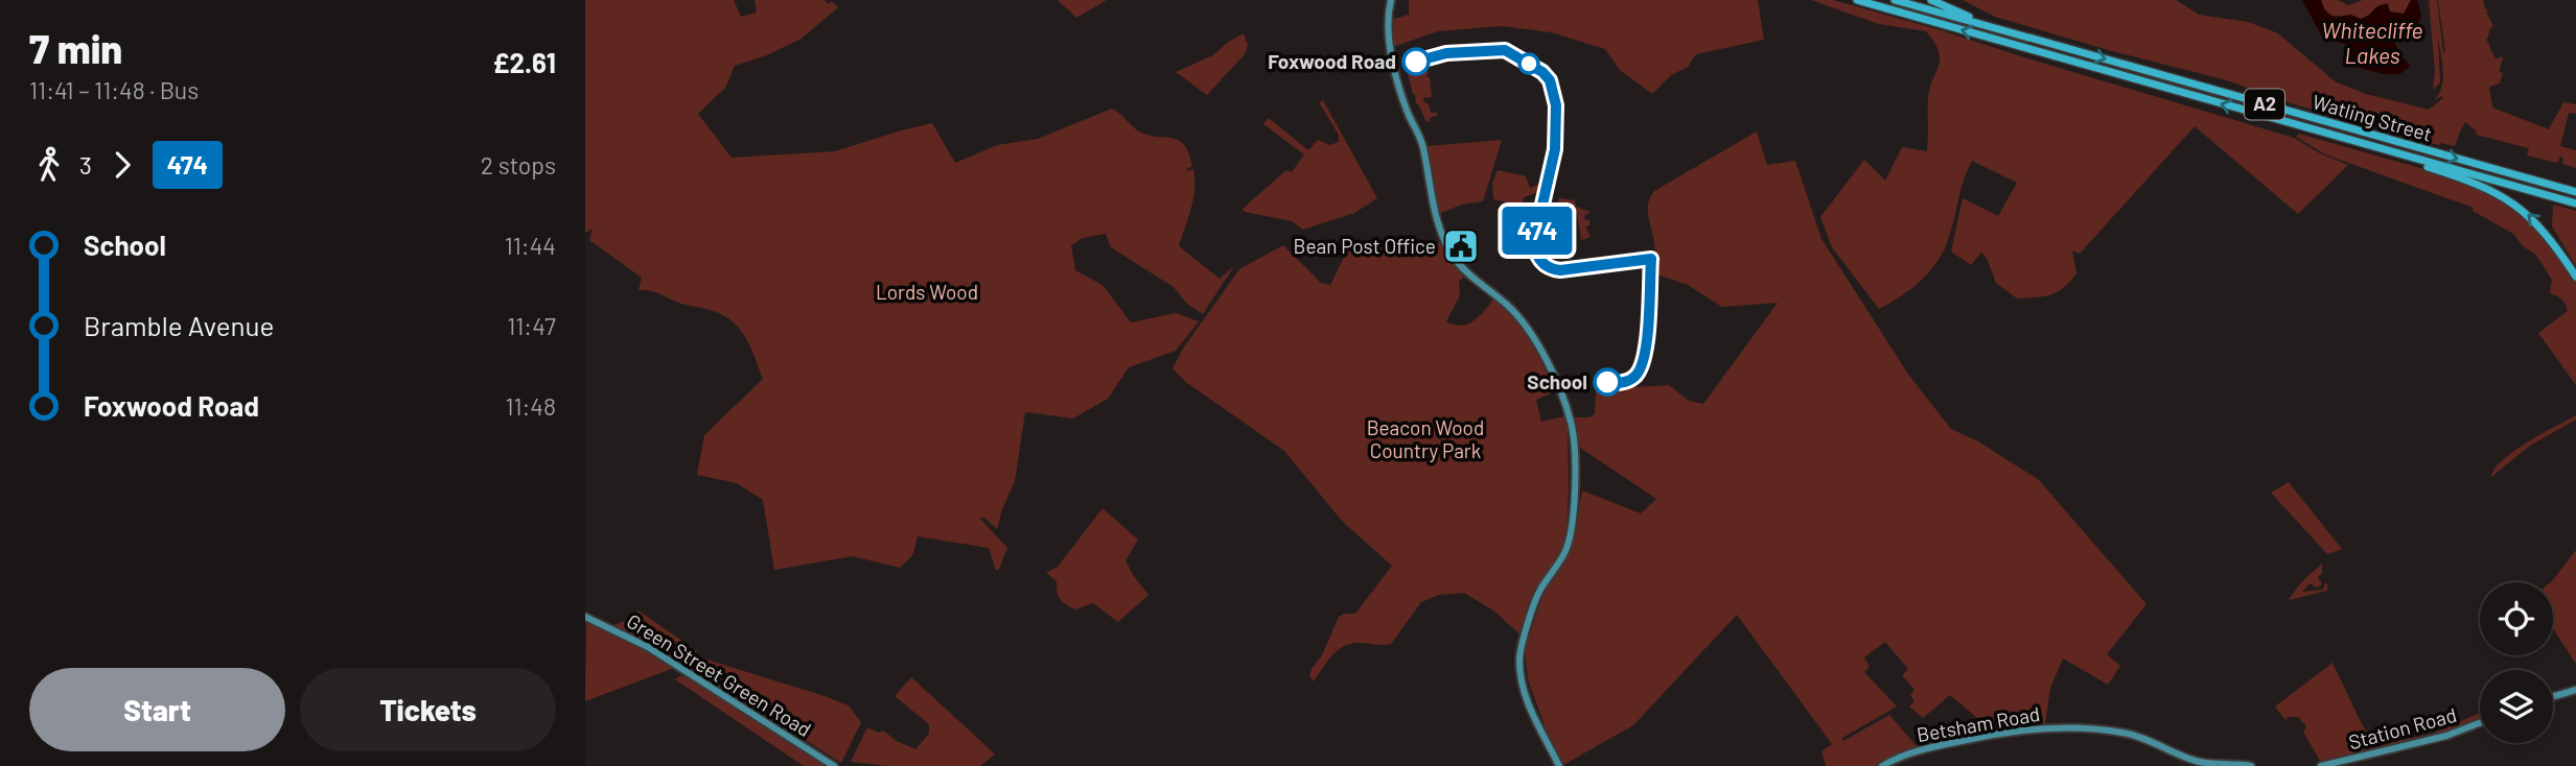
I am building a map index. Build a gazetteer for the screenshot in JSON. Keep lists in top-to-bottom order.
{
  "streets": {
    "highway": ["A2", "Watling Street"],
    "main road": ["Green Street Green Road", "Betsham Road", "Station Road"]
  },
  "crossings": [
    ["A2", "Watling Street"]
  ],
  "water": ["Whitecliffe Lakes"],
  "parks": ["Lords Wood", "Beacon Wood Country Park"],
  "places": {
    "other": ["Foxwood Road", "School"],
    "public building": ["Bean Post Office"]
  },
  "lines": ["bus line 474"],
  "page": {
    "heading": ["7 min", "11:41 – 11:48 · Bus", "£2.61"],
    "on_map": "474",
    "legs": ["3", "474", "2 stops"],
    "list": [
      {
        "name": "School",
        "value": "11:44"
      },
      {
        "name": "Bramble Avenue",
        "value": "11:47"
      },
      {
        "name": "Foxwood Road",
        "value": "11:48"
      }
    ],
    "buttons": ["Start", "Tickets"]
  }
}
